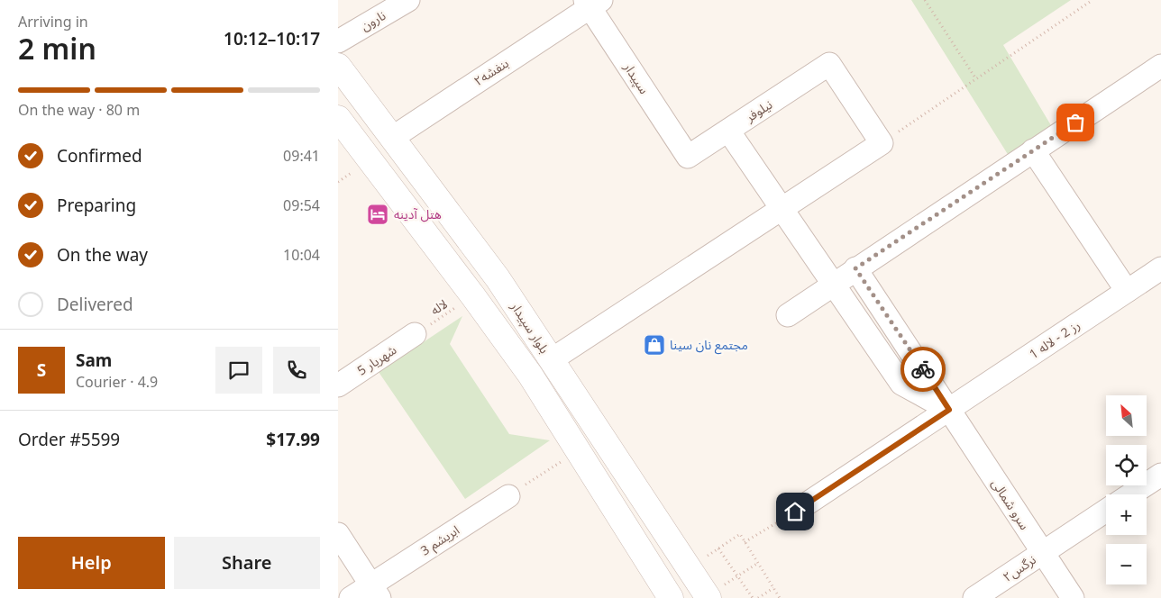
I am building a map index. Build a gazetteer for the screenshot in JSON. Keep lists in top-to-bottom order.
{
  "streets": {
    "street": [
      "نارون",
      "بنفشه۲",
      "سپیدار",
      "نیلوفر",
      "بلوار سپیدار",
      "رز 2 - لاله 1",
      "شهریار 5",
      "سرو شمالی",
      "ابریشم 3",
      "نرگس۲"
    ],
    "path": ["لاله"]
  },
  "crossings": [
    ["بنفشه۲", "سپیدار"],
    ["بنفشه۲", "بلوار سپیدار"],
    ["سپیدار", "نیلوفر"],
    ["نیلوفر", "سرو شمالی"],
    ["لاله", "بلوار سپیدار"],
    ["لاله", "شهریار 5"],
    ["رز 2 - لاله 1", "سرو شمالی"],
    ["سرو شمالی", "نرگس۲"]
  ],
  "places": {
    "hotel": ["هتل آدینه"],
    "shop": ["مجتمع نان سینا"]
  },
  "north": "top left",
  "page": {
    "heading": ["2 min", "Arriving in", "10:12–10:17"],
    "panel": [
      "Sam",
      "Courier · 4.9",
      "Order #5599",
      "$17.99"
    ],
    "bar": "On the way · 80 m",
    "list": [
      ["Confirmed", "09:41"],
      ["Preparing", "09:54"],
      ["On the way", "10:04"],
      "Delivered"
    ],
    "round": "S",
    "map_buttons": ["+", "−"],
    "buttons": ["Help", "Share"]
  }
}
